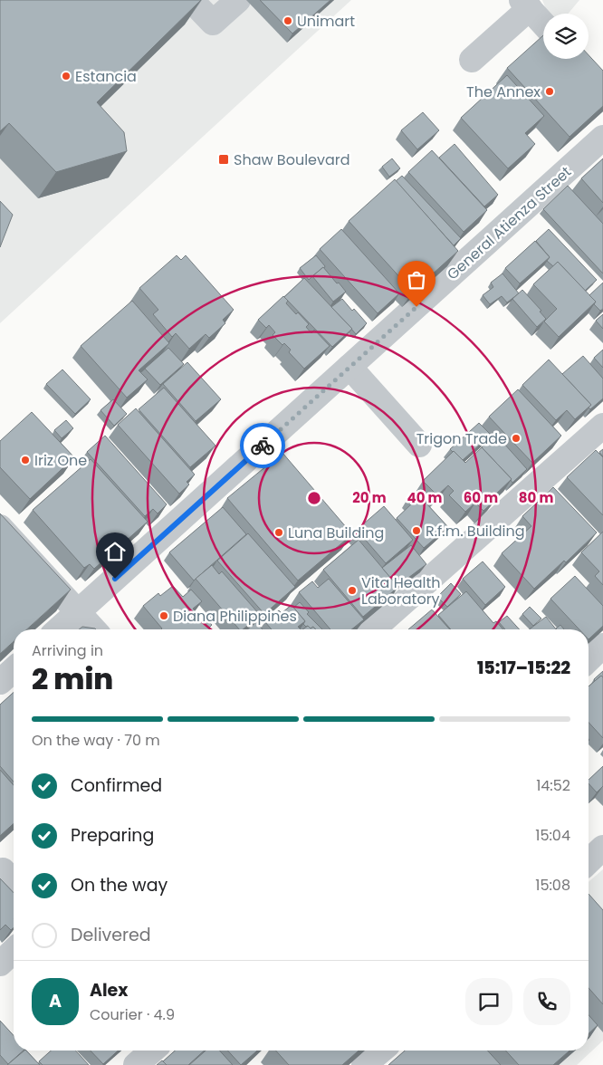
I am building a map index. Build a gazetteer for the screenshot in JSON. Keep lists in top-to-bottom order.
{
  "streets": {
    "street": ["General Atienza Street"]
  },
  "places": {
    "other": [
      "Unimart",
      "Estancia",
      "The Annex",
      "Trigon Trade",
      "Iriz One",
      "R.f.m. Building",
      "Luna Building",
      "Vita Health Laboratory",
      "Diana Philippines"
    ],
    "transit": ["Shaw Boulevard"]
  },
  "page": {
    "heading": ["2 min", "Arriving in", "15:17–15:22"],
    "panel": ["Alex", "Courier · 4.9"],
    "bar": "On the way · 70 m",
    "list": [
      ["Confirmed", "14:52"],
      ["Preparing", "15:04"],
      ["On the way", "15:08"],
      "Delivered"
    ],
    "round": "A"
  },
  "rings": [
    "20 m",
    "40 m",
    "60 m",
    "80 m"
  ]
}
